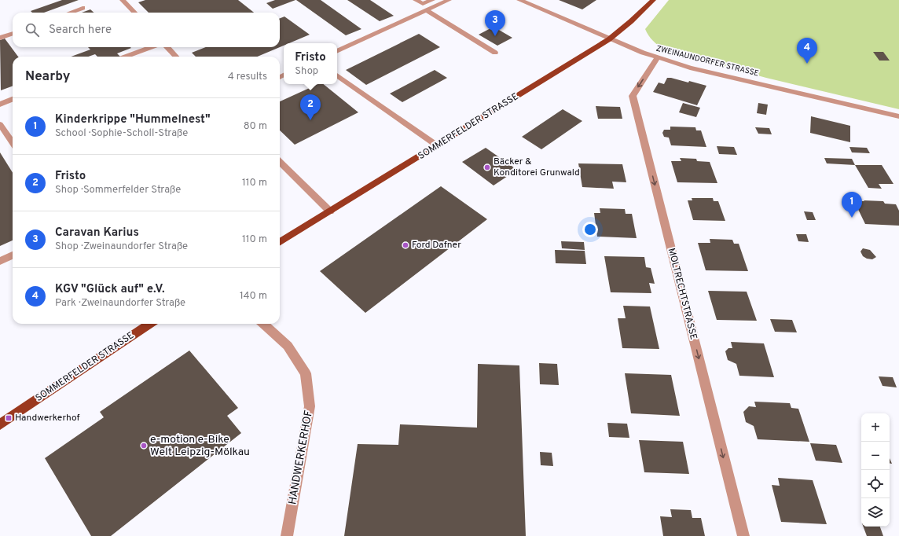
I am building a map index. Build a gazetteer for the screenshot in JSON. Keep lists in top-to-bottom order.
{
  "streets": {
    "main road": ["SOMMERFELDER STRASSE"],
    "street": ["ZWEINAUNDORFER STRASSE", "MOLTRECHTSTRASSE", "HANDWERKERHOF"]
  },
  "crossings": [
    ["ZWEINAUNDORFER STRASSE", "SOMMERFELDER STRASSE"],
    ["ZWEINAUNDORFER STRASSE", "MOLTRECHTSTRASSE"]
  ],
  "one_way": ["MOLTRECHTSTRASSE"],
  "places": {
    "other": ["Bäcker & Konditorei Grunwald", "Ford Dafner", "e-motion e-Bike Welt Leipzig-Mölkau"],
    "transit": ["Handwerkerhof"]
  },
  "page": {
    "pins": [
      "3",
      "4",
      "2",
      "1"
    ],
    "search": "Search here",
    "popup": ["Fristo", "Shop"],
    "heading": ["Nearby", "4 results"],
    "list": [
      {
        "mark": "1",
        "name": "Kinderkrippe \"Hummelnest\"",
        "note": "School · Sophie-Scholl-Straße",
        "value": "80 m"
      },
      {
        "mark": "2",
        "name": "Fristo",
        "note": "Shop · Sommerfelder Straße",
        "value": "110 m"
      },
      {
        "mark": "3",
        "name": "Caravan Karius",
        "note": "Shop · Zweinaundorfer Straße",
        "value": "110 m"
      },
      {
        "mark": "4",
        "name": "KGV \"Glück auf\" e.V.",
        "note": "Park · Zweinaundorfer Straße",
        "value": "140 m"
      }
    ],
    "map_buttons": ["+", "−"]
  }
}
